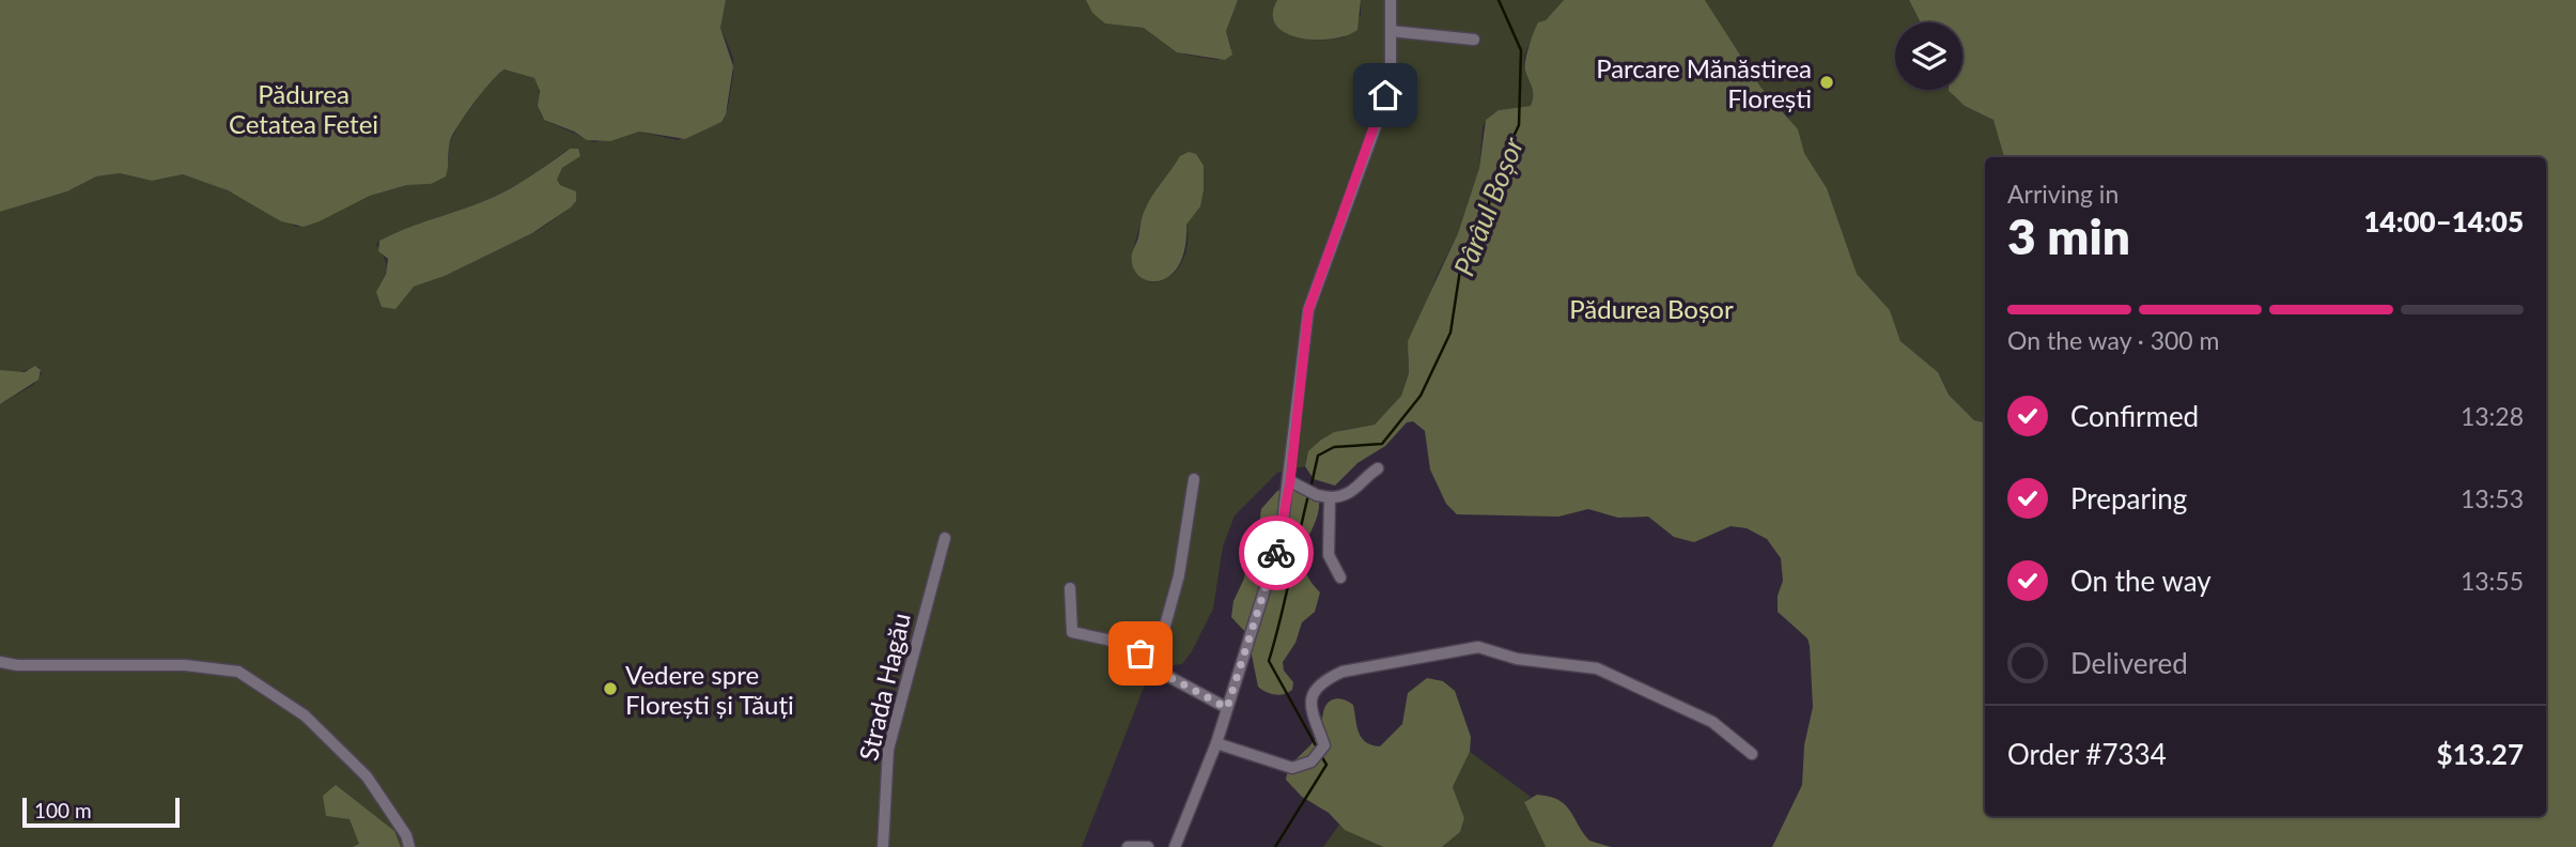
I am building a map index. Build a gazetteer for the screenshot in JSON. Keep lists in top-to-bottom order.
{
  "streets": {
    "street": ["Strada Hagău"]
  },
  "water": ["Pârâul Boșor"],
  "parks": ["Pădurea Cetatea Fetei", "Pădurea Boșor"],
  "places": ["Parcare Mănăstirea Florești", "Vedere spre Florești și Tăuți"],
  "scale_bar": "100 m",
  "page": {
    "heading": ["3 min", "Arriving in", "14:00–14:05"],
    "panel": ["Order #7334", "$13.27"],
    "bar": "On the way · 300 m",
    "list": [
      ["Confirmed", "13:28"],
      ["Preparing", "13:53"],
      ["On the way", "13:55"],
      "Delivered"
    ],
    "scale": "100 m"
  }
}
